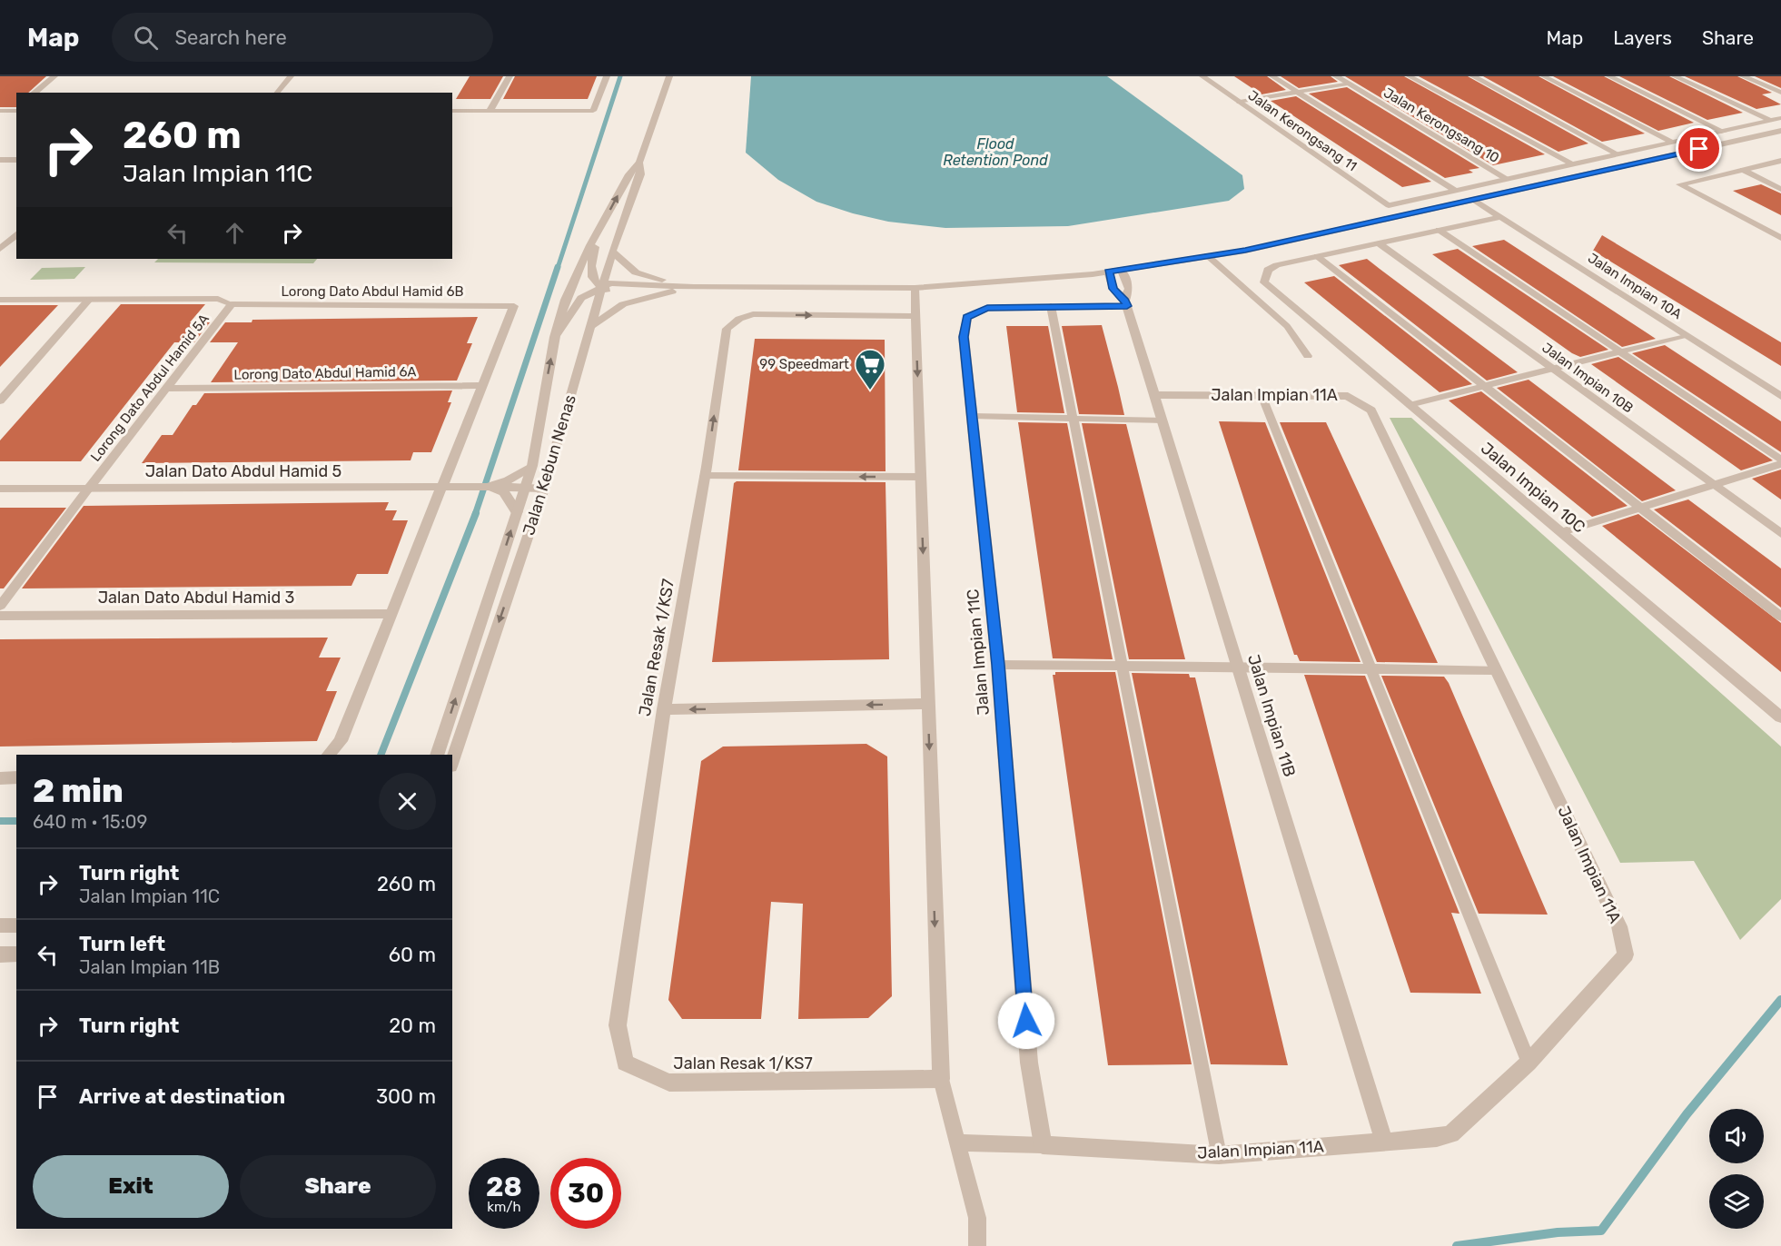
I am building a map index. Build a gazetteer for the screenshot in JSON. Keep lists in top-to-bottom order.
{
  "streets": {
    "street": [
      "Jalan Kerongsang 10",
      "Jalan Kerongsang 11",
      "Jalan Impian 10A",
      "Lorong Dato Abdul Hamid 6B",
      "Lorong Dato Abdul Hamid 6A",
      "Jalan Impian 10B",
      "Lorong Dato Abdul Hamid 5A",
      "Jalan Impian 11A",
      "Jalan Kebun Nenas",
      "Jalan Dato Abdul Hamid 5",
      "Jalan Impian 10C",
      "Jalan Dato Abdul Hamid 3",
      "Jalan Resak 1/KS7",
      "Jalan Impian 11C",
      "Jalan Impian 11B"
    ]
  },
  "crossings": [
    ["Lorong Dato Abdul Hamid 6B", "Lorong Dato Abdul Hamid 6A"],
    ["Lorong Dato Abdul Hamid 6B", "Lorong Dato Abdul Hamid 5A"],
    ["Lorong Dato Abdul Hamid 6A", "Lorong Dato Abdul Hamid 5A"],
    ["Lorong Dato Abdul Hamid 5A", "Jalan Dato Abdul Hamid 5"],
    ["Jalan Impian 11A", "Jalan Impian 11C"],
    ["Jalan Impian 11A", "Jalan Impian 11B"],
    ["Jalan Kebun Nenas", "Jalan Dato Abdul Hamid 5"],
    ["Jalan Impian 11C", "Jalan Impian 11B"]
  ],
  "water": ["Flood Retention Pond"],
  "places": {
    "supermarket": ["99 Speedmart"]
  },
  "page": {
    "header": "Map",
    "search": "Search here",
    "nav": ["Map", "Layers", "Share"],
    "turn": ["260 m", "Jalan Impian 11C"],
    "heading": ["2 min", "640 m · 15:09"],
    "list": [
      {
        "name": "Turn right",
        "note": "Jalan Impian 11C",
        "value": "260 m"
      },
      {
        "name": "Turn left",
        "note": "Jalan Impian 11B",
        "value": "60 m"
      },
      {
        "name": "Turn right",
        "value": "20 m"
      },
      {
        "name": "Arrive at destination",
        "value": "300 m"
      }
    ],
    "buttons": ["Exit", "Share"],
    "speed": "28 km/h",
    "limit": "30"
  }
}
